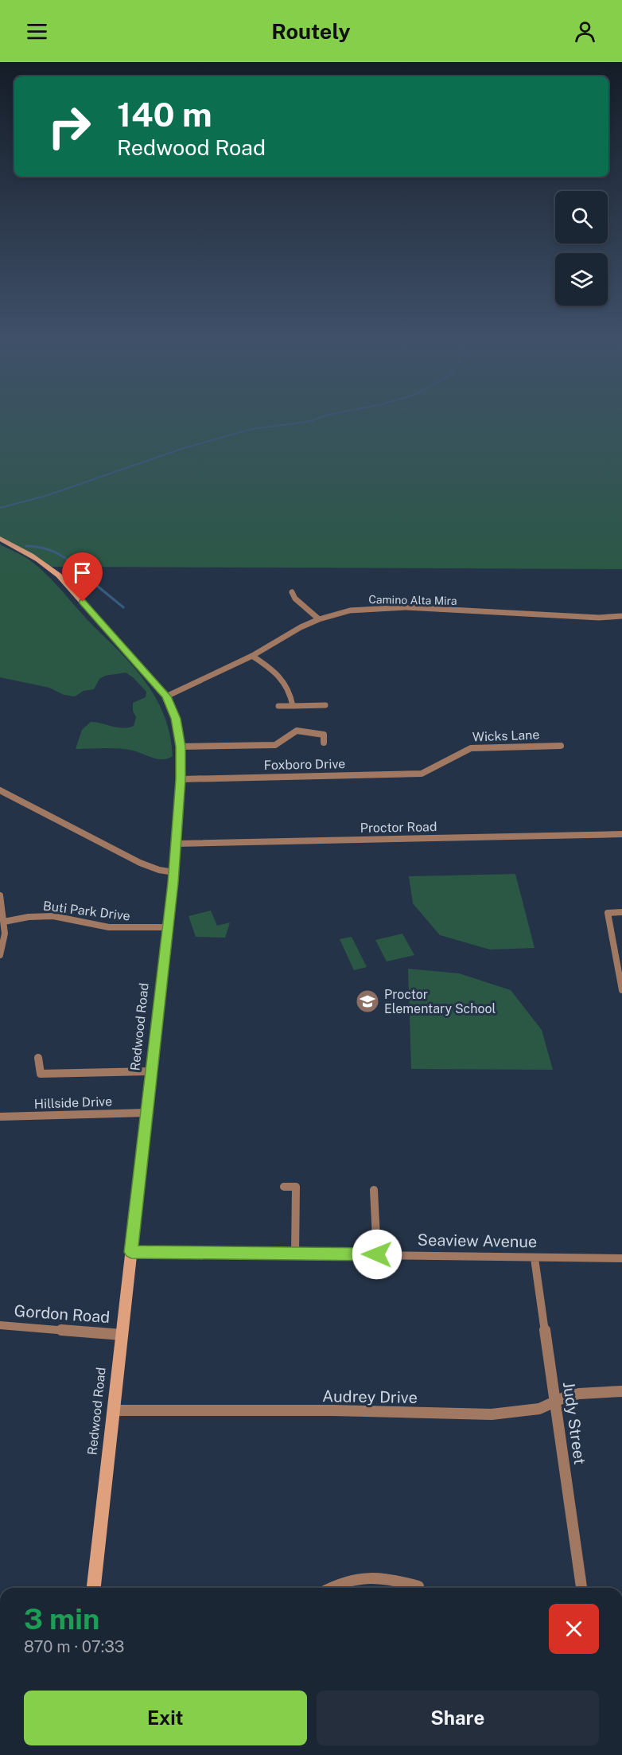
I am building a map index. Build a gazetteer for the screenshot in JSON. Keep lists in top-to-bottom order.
{
  "streets": {
    "main road": ["Redwood Road"],
    "street": [
      "Camino Alta Mira",
      "Wicks Lane",
      "Foxboro Drive",
      "Proctor Road",
      "Buti Park Drive",
      "Hillside Drive",
      "Seaview Avenue",
      "Gordon Road",
      "Audrey Drive",
      "Judy Street"
    ]
  },
  "crossings": [
    ["Camino Alta Mira", "Redwood Road"],
    ["Wicks Lane", "Foxboro Drive"],
    ["Foxboro Drive", "Redwood Road"],
    ["Proctor Road", "Redwood Road"],
    ["Buti Park Drive", "Redwood Road"],
    ["Redwood Road", "Hillside Drive"],
    ["Redwood Road", "Seaview Avenue"],
    ["Redwood Road", "Gordon Road"],
    ["Redwood Road", "Audrey Drive"],
    ["Seaview Avenue", "Judy Street"],
    ["Audrey Drive", "Judy Street"]
  ],
  "places": {
    "school or university": ["Proctor Elementary School"]
  },
  "page": {
    "header": "Routely",
    "turn": ["140 m", "Redwood Road"],
    "heading": ["3 min", "870 m · 07:33"],
    "buttons": ["Exit", "Share"]
  }
}
